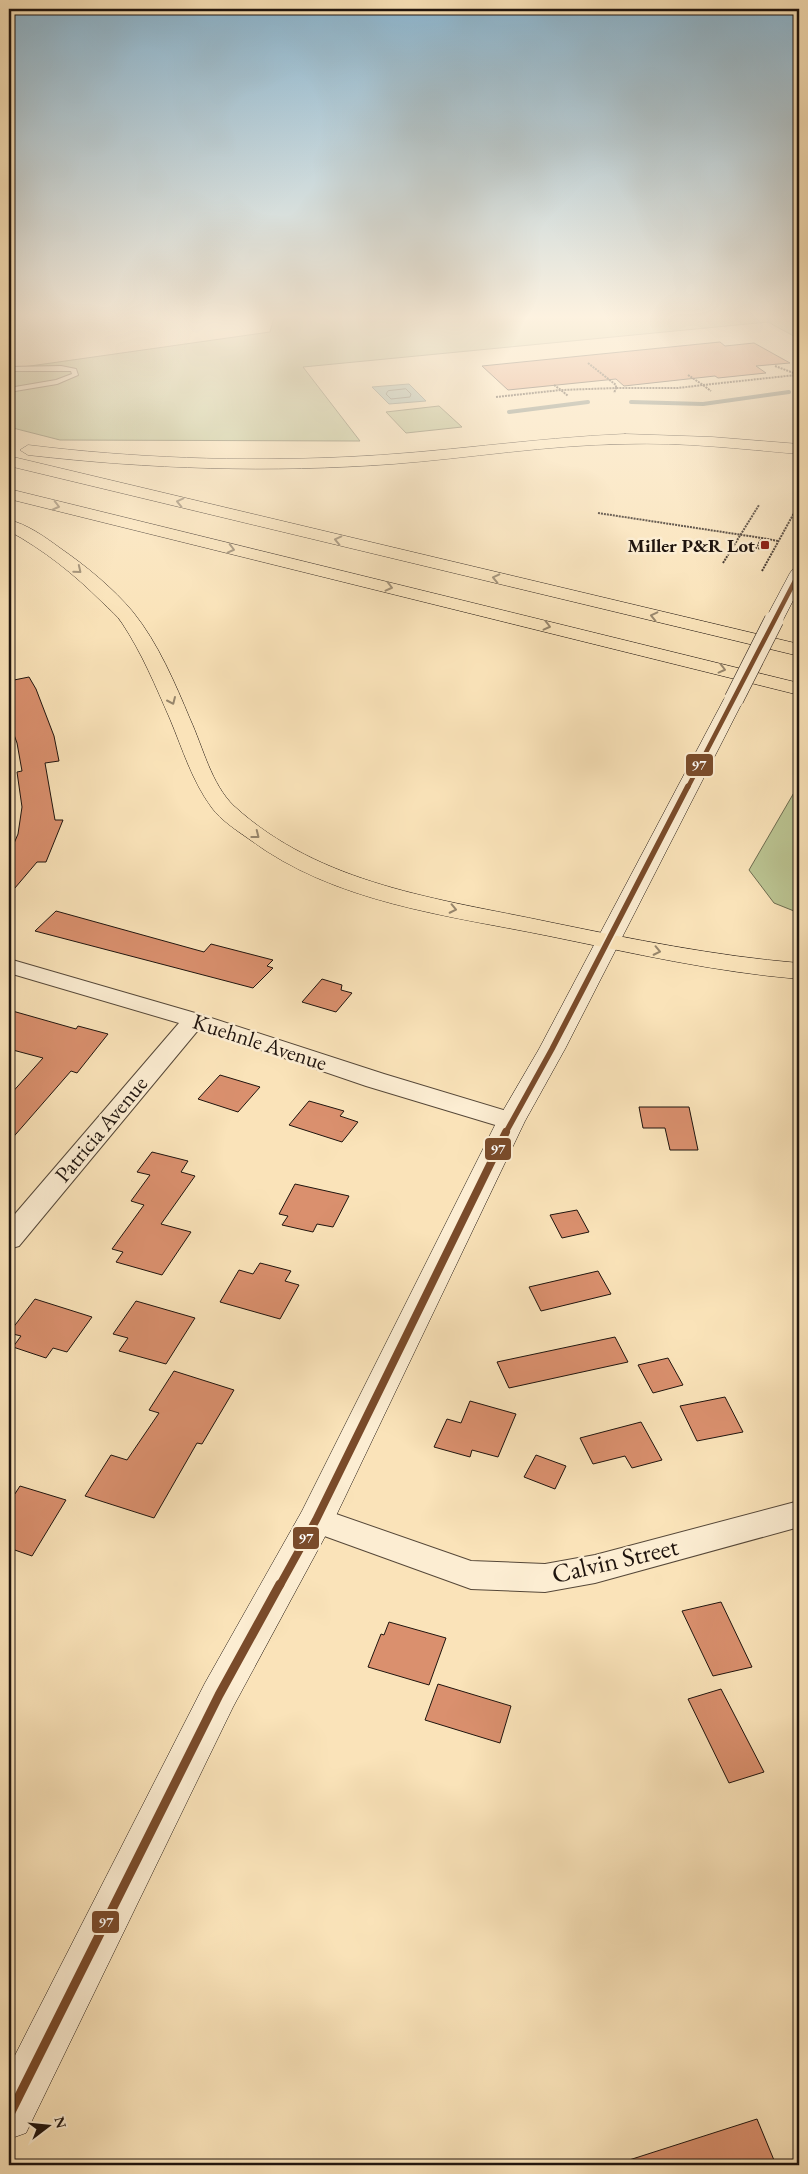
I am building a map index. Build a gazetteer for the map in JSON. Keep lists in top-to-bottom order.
{
  "streets": {
    "street": ["Kuehnle Avenue", "Patricia Avenue", "Calvin Street"]
  },
  "crossings": [
    ["Kuehnle Avenue", "Patricia Avenue"]
  ],
  "places": {
    "transit": ["Miller P&R Lot"]
  },
  "lines": ["transit line 97"],
  "north": "right"
}
